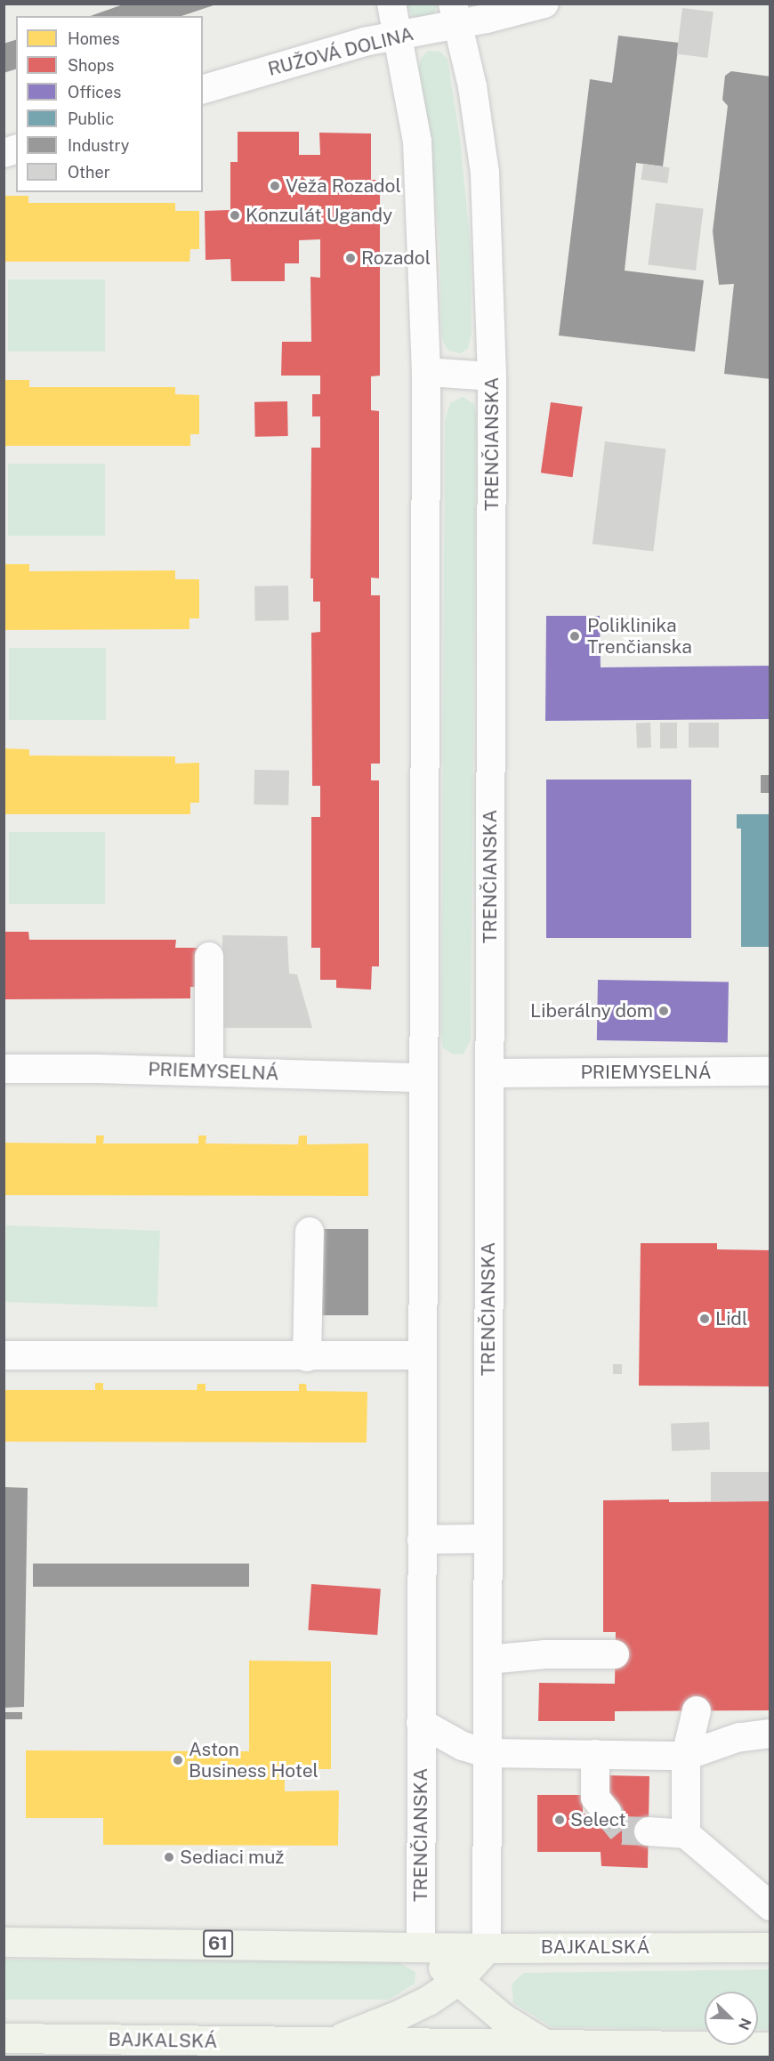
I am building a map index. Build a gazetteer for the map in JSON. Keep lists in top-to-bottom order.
{
  "streets": {
    "main road": ["61", "BAJKALSKÁ"],
    "street": ["RUŽOVÁ DOLINA", "TRENČIANSKA", "PRIEMYSELNÁ"]
  },
  "crossings": [
    ["RUŽOVÁ DOLINA", "TRENČIANSKA"],
    ["TRENČIANSKA", "PRIEMYSELNÁ"],
    ["TRENČIANSKA", "BAJKALSKÁ"]
  ],
  "places": [
    "Veža Rozadol",
    "Konzulát Ugandy",
    "Rozadol",
    "Poliklinika Trenčianska",
    "Liberálny dom",
    "Lidl",
    "Aston Business Hotel",
    "Select",
    "Sediaci muž"
  ],
  "legend": [
    "Homes",
    "Shops",
    "Offices",
    "Public",
    "Industry",
    "Other"
  ],
  "north": "bottom right"
}
